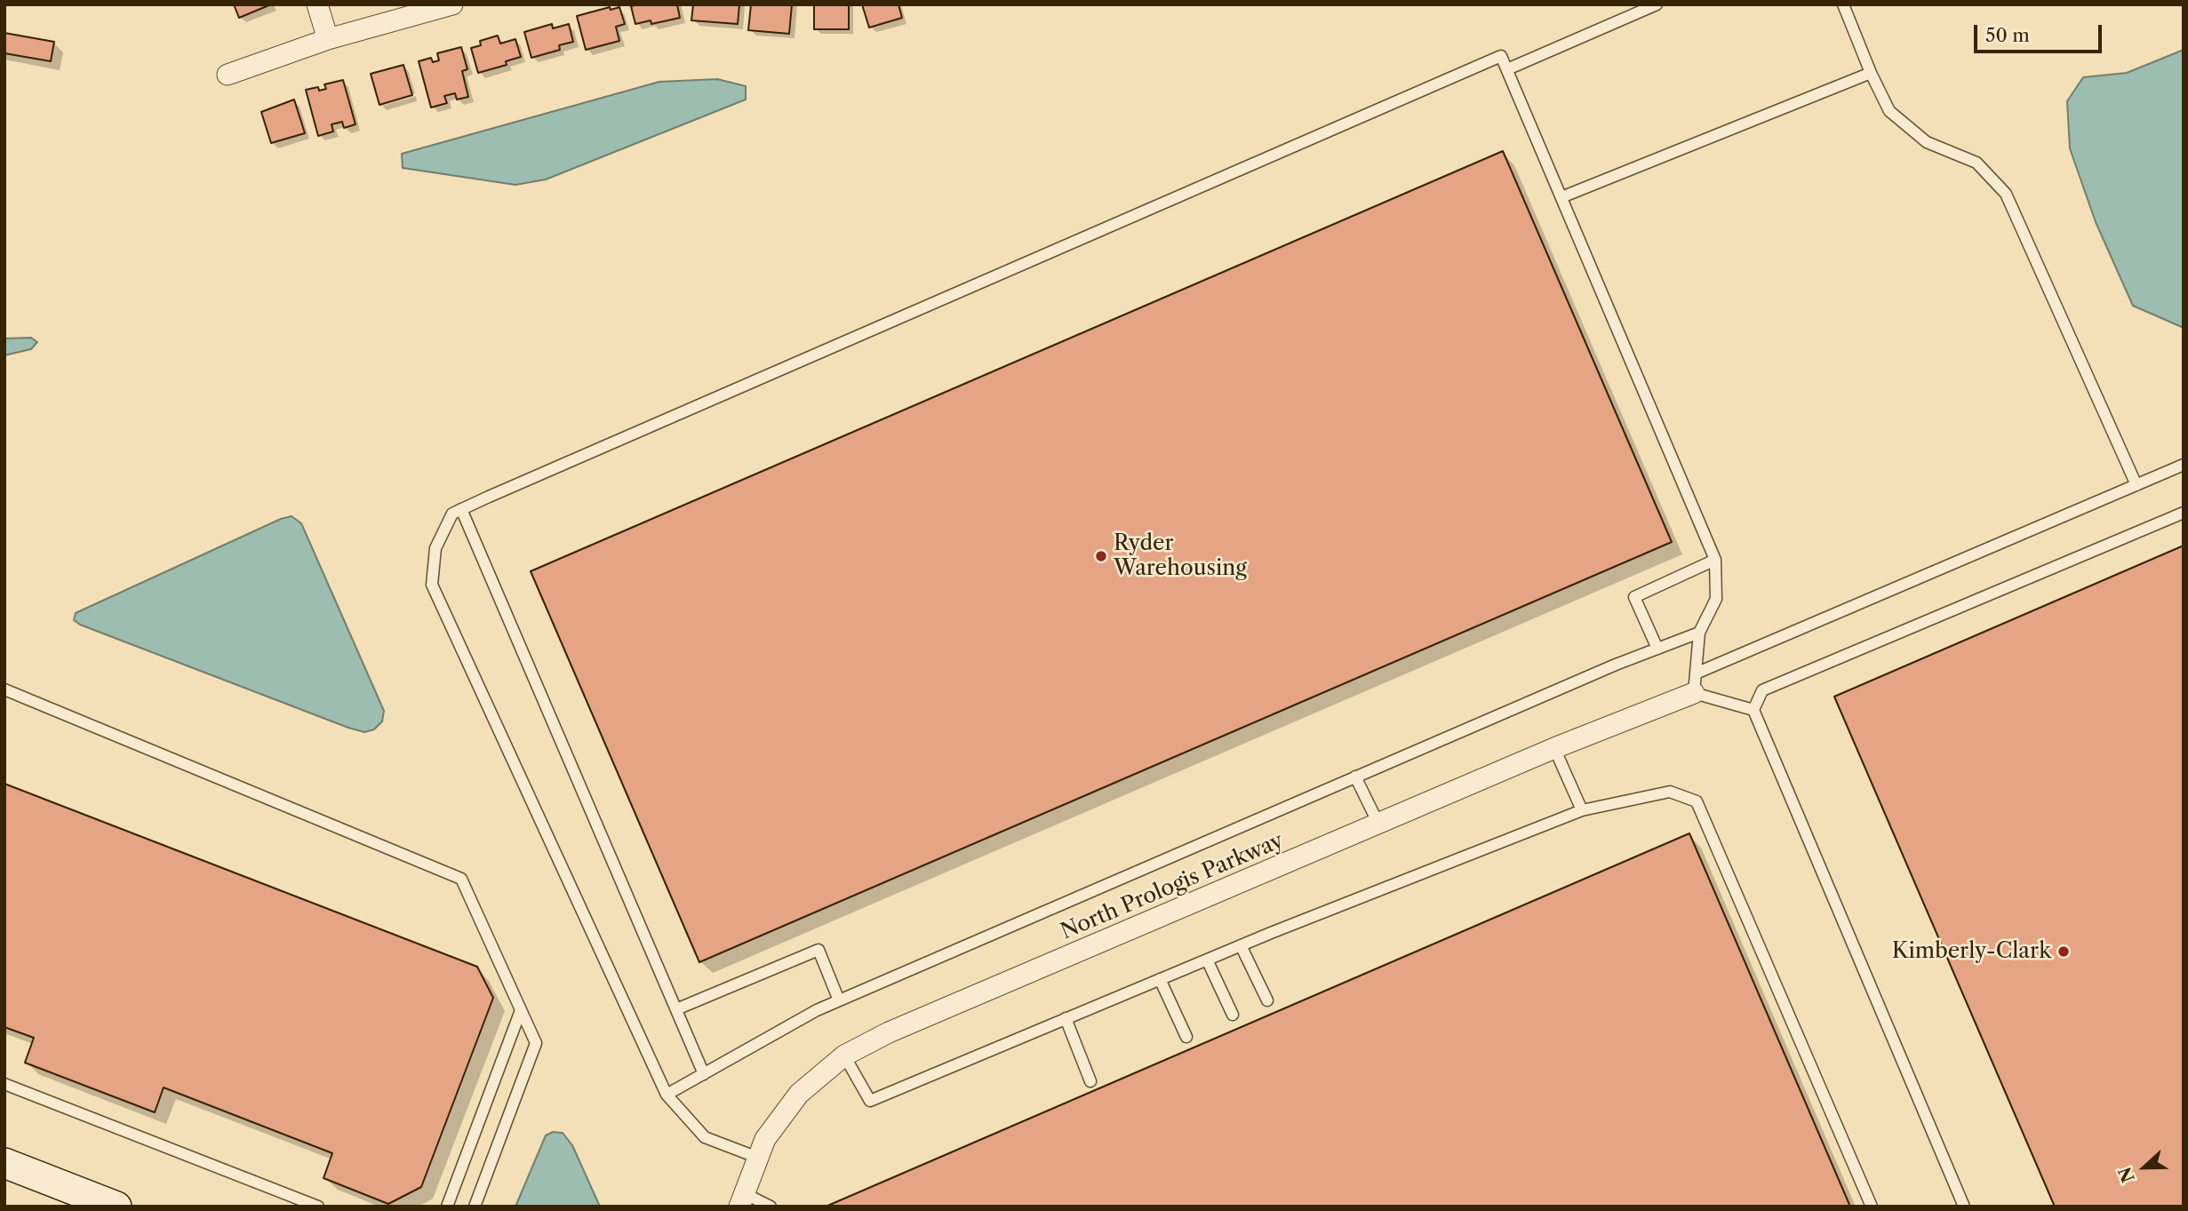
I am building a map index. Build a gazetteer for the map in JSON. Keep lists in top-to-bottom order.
{
  "streets": {
    "street": ["North Prologis Parkway"]
  },
  "places": ["Ryder Warehousing", "Kimberly-Clark"],
  "scale_bar": "50 m",
  "north": "left"
}
